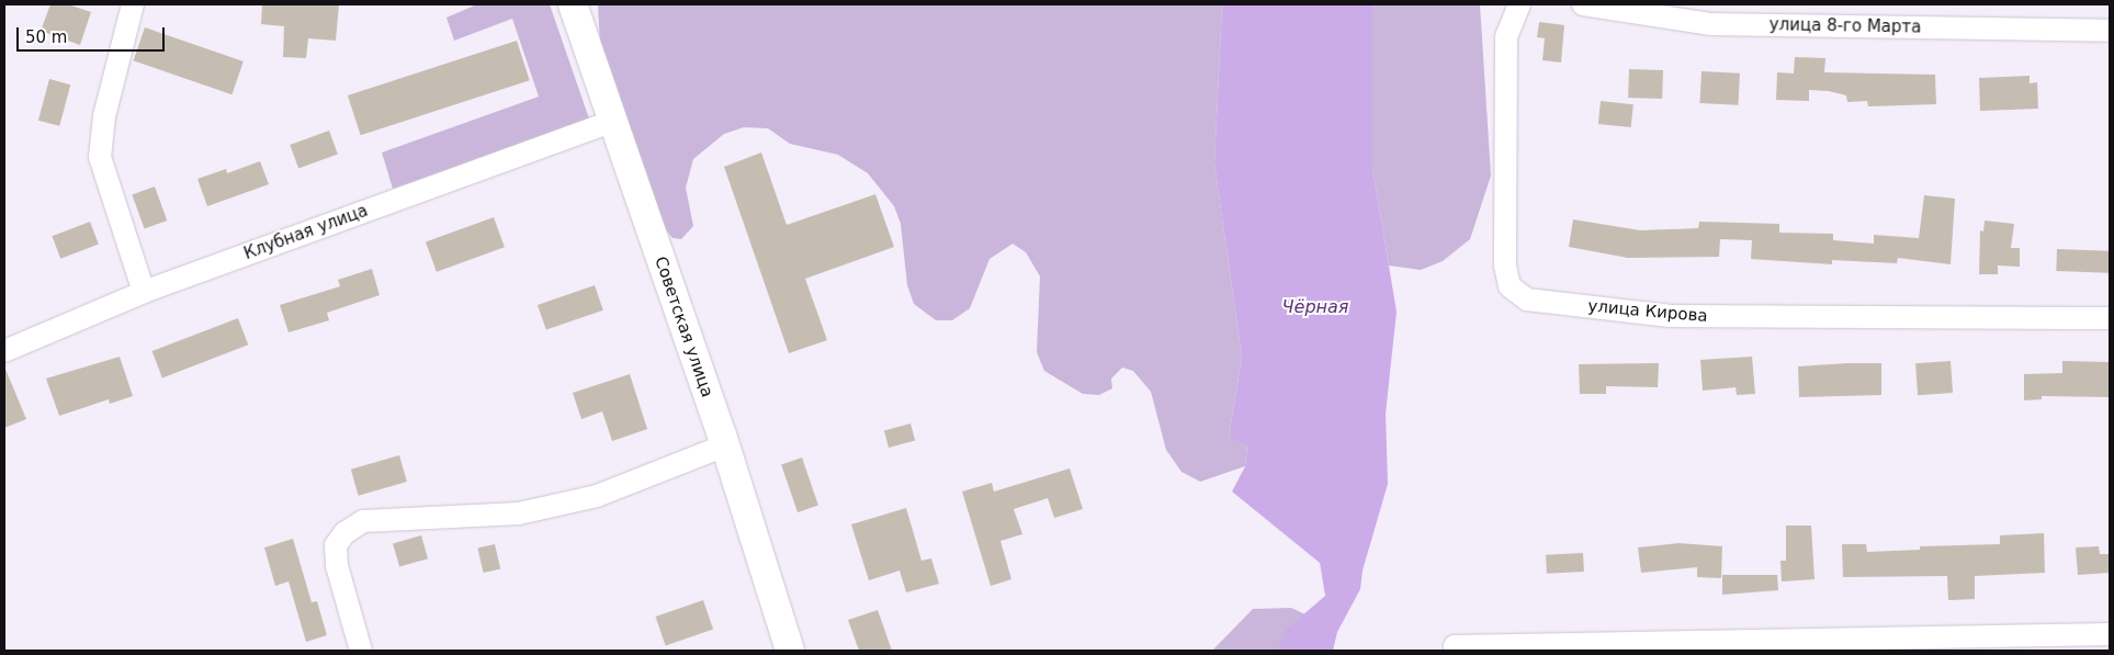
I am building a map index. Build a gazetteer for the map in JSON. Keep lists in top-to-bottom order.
{
  "streets": {
    "street": [
      "улица 8-го Марта",
      "Клубная улица",
      "улица Кирова",
      "Советская улица"
    ]
  },
  "crossings": [
    ["Клубная улица", "Советская улица"]
  ],
  "water": ["Чёрная"],
  "scale_bar": "50 m"
}
